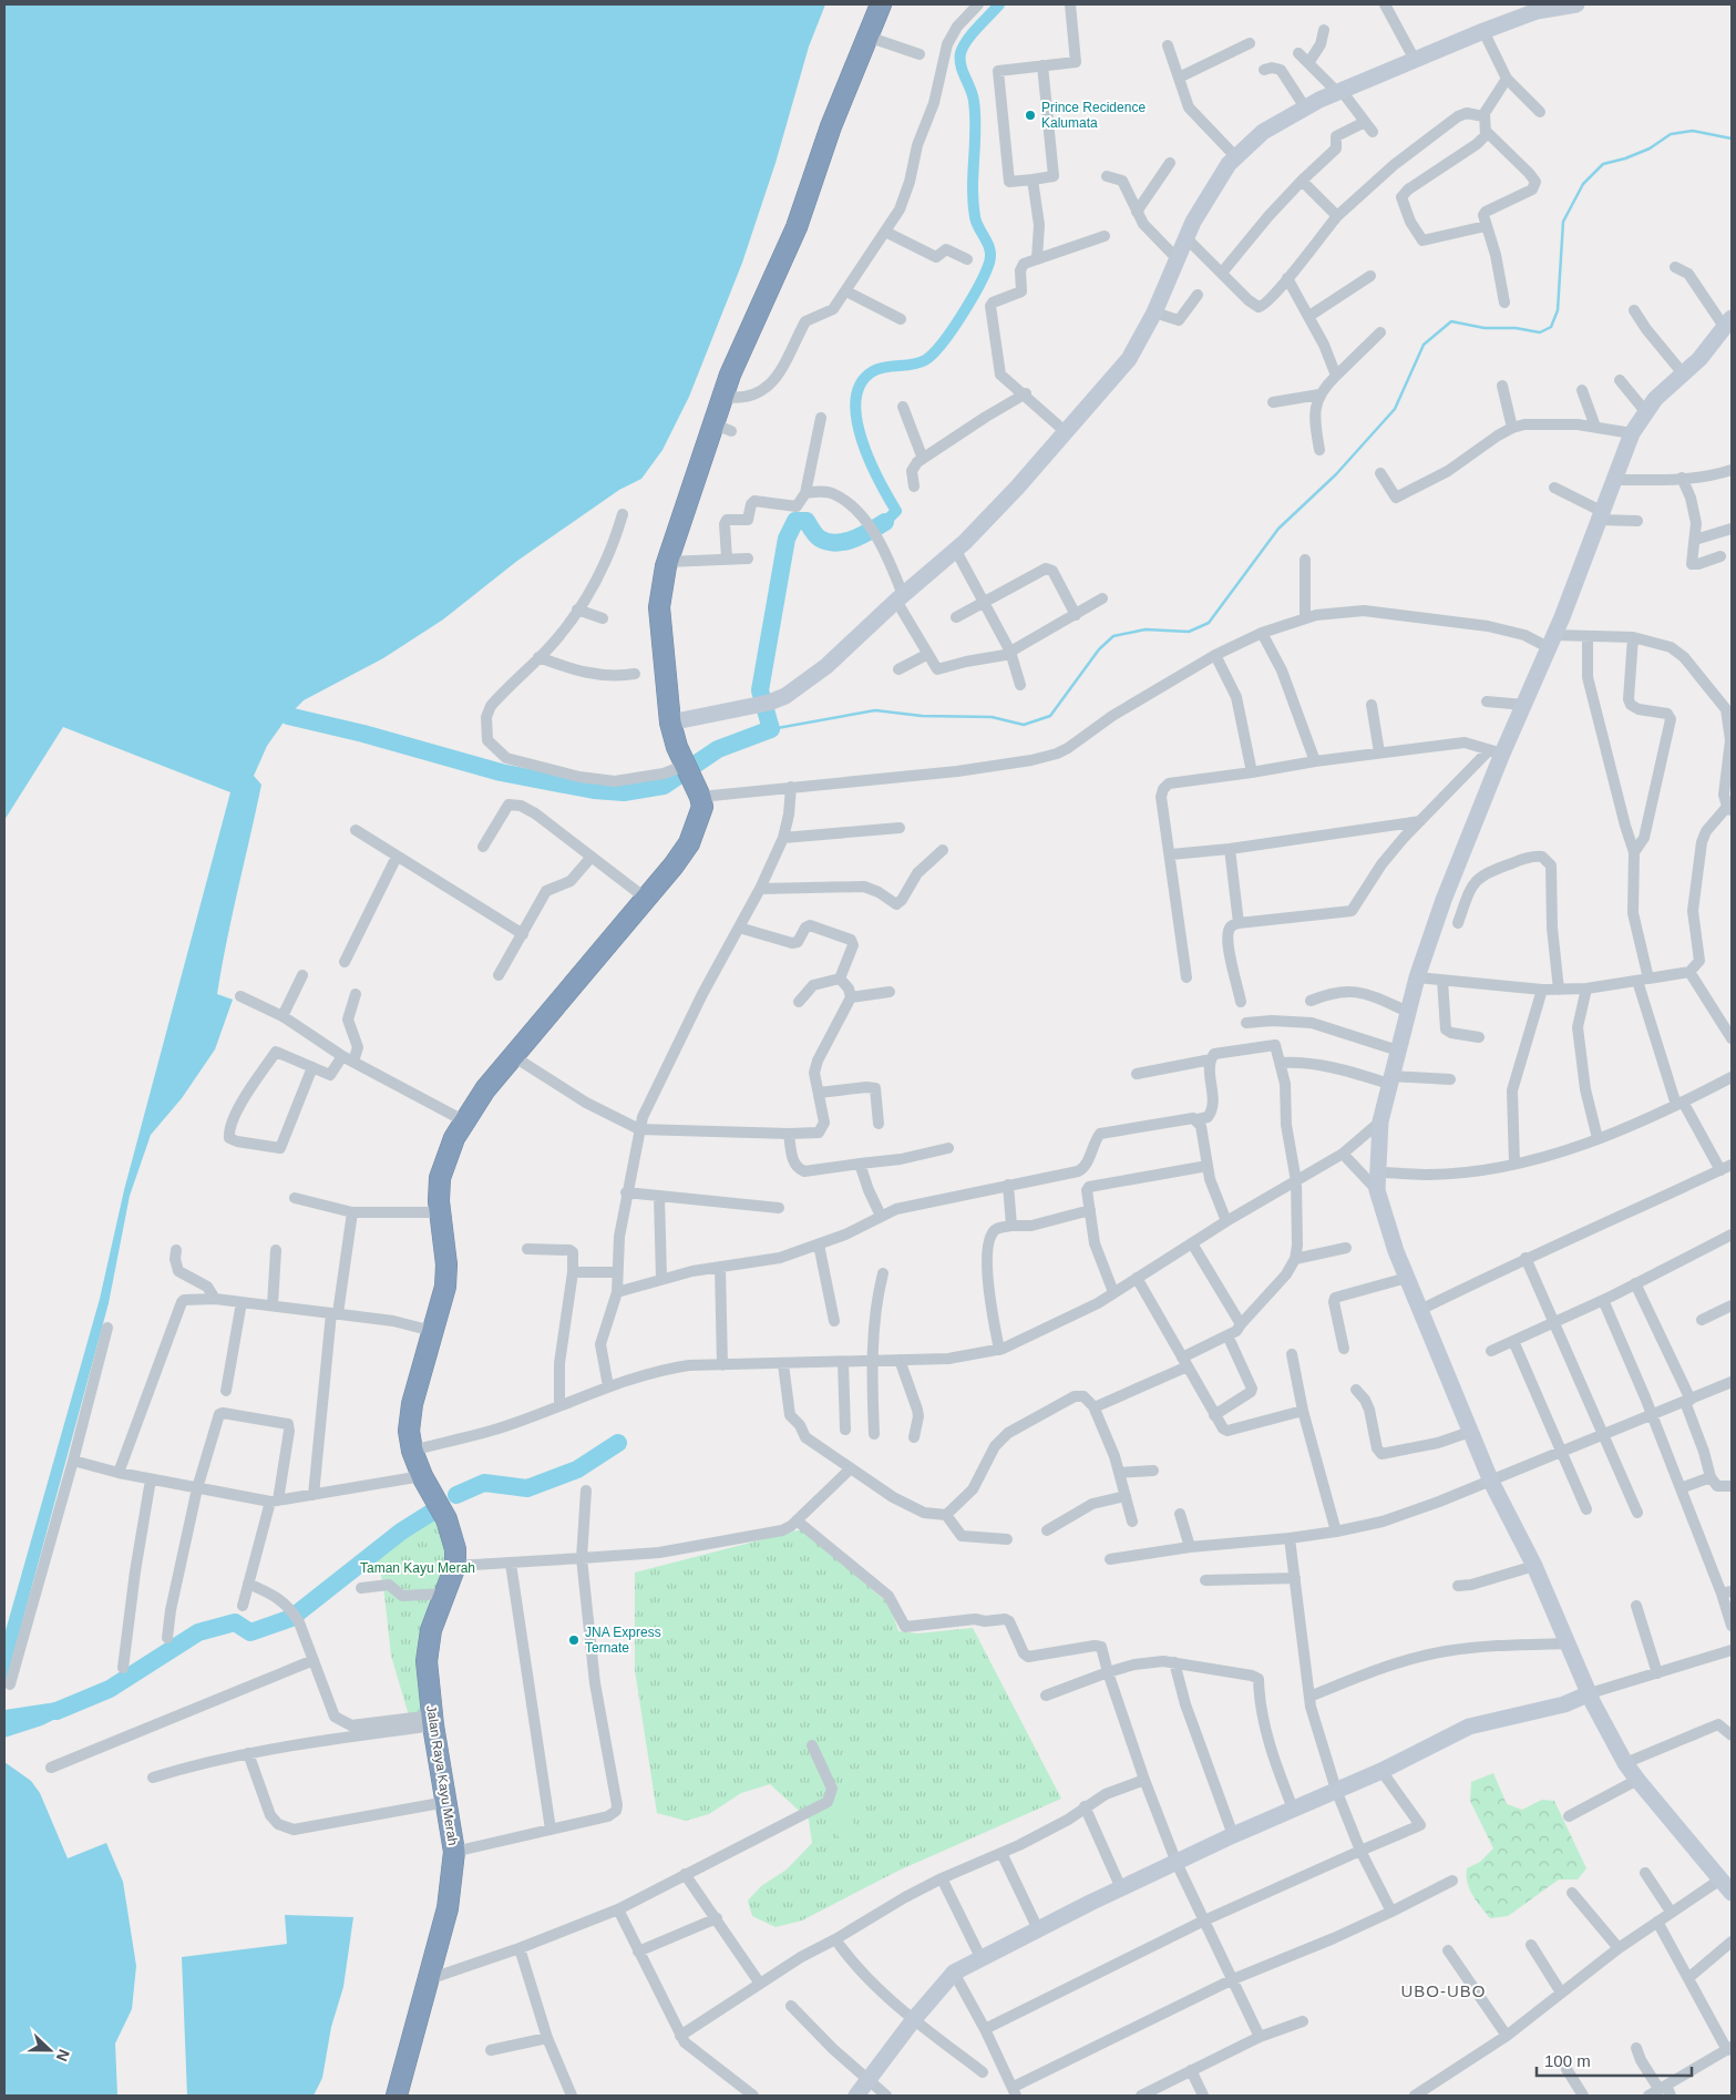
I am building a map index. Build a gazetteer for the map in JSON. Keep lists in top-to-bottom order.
{
  "streets": {
    "highway": ["Jalan Raya Kayu Merah"]
  },
  "districts": ["UBO-UBO"],
  "parks": ["Taman Kayu Merah"],
  "places": ["Prince Recidence Kalumata", "JNA Express Ternate"],
  "scale_bar": "100 m",
  "north": "right"
}
